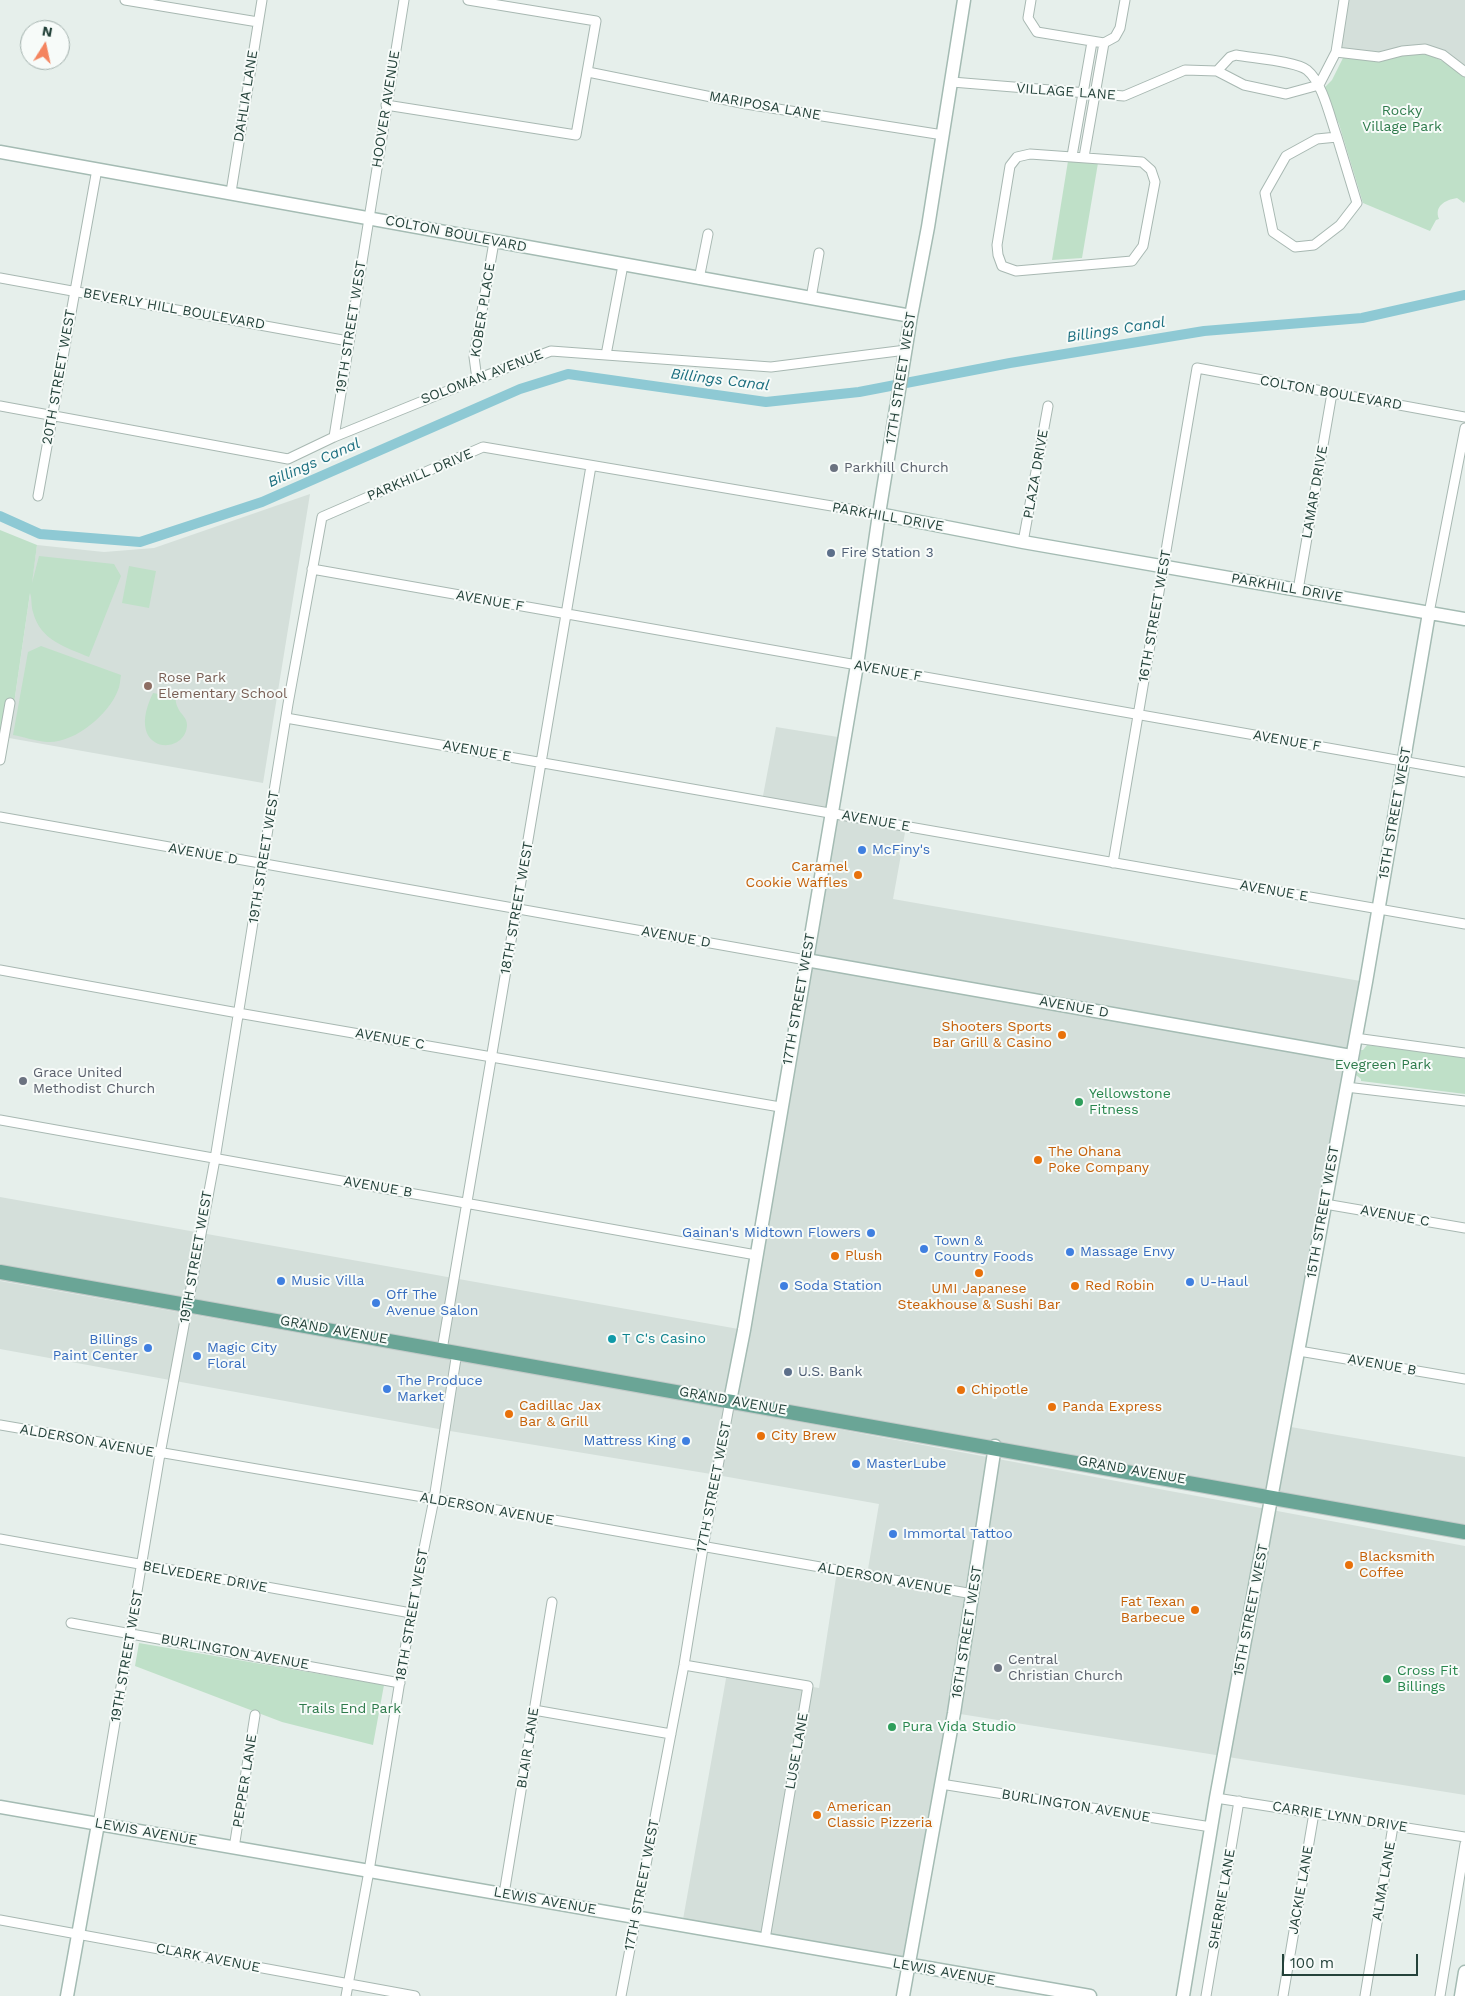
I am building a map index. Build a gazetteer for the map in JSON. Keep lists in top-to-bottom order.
{
  "streets": {
    "main road": ["GRAND AVENUE"],
    "street": [
      "VILLAGE LANE",
      "DAHLIA LANE",
      "MARIPOSA LANE",
      "HOOVER AVENUE",
      "COLTON BOULEVARD",
      "BEVERLY HILL BOULEVARD",
      "KOBER PLACE",
      "19TH STREET WEST",
      "20TH STREET WEST",
      "SOLOMAN AVENUE",
      "17TH STREET WEST",
      "PLAZA DRIVE",
      "PARKHILL DRIVE",
      "LAMAR DRIVE",
      "AVENUE F",
      "16TH STREET WEST",
      "AVENUE E",
      "15TH STREET WEST",
      "AVENUE D",
      "18TH STREET WEST",
      "AVENUE C",
      "AVENUE B",
      "ALDERSON AVENUE",
      "BELVEDERE DRIVE",
      "BURLINGTON AVENUE",
      "BLAIR LANE",
      "LUSE LANE",
      "PEPPER LANE",
      "CARRIE LYNN DRIVE",
      "LEWIS AVENUE",
      "ALMA LANE",
      "JACKIE LANE",
      "SHERRIE LANE",
      "CLARK AVENUE"
    ]
  },
  "crossings": [
    ["VILLAGE LANE", "17TH STREET WEST"],
    ["DAHLIA LANE", "COLTON BOULEVARD"],
    ["MARIPOSA LANE", "17TH STREET WEST"],
    ["HOOVER AVENUE", "COLTON BOULEVARD"],
    ["HOOVER AVENUE", "19TH STREET WEST"],
    ["COLTON BOULEVARD", "KOBER PLACE"],
    ["COLTON BOULEVARD", "19TH STREET WEST"],
    ["COLTON BOULEVARD", "20TH STREET WEST"],
    ["COLTON BOULEVARD", "17TH STREET WEST"],
    ["COLTON BOULEVARD", "LAMAR DRIVE"],
    ["COLTON BOULEVARD", "16TH STREET WEST"],
    ["BEVERLY HILL BOULEVARD", "19TH STREET WEST"],
    ["BEVERLY HILL BOULEVARD", "20TH STREET WEST"],
    ["KOBER PLACE", "SOLOMAN AVENUE"],
    ["19TH STREET WEST", "SOLOMAN AVENUE"],
    ["19TH STREET WEST", "PARKHILL DRIVE"],
    ["19TH STREET WEST", "AVENUE F"],
    ["19TH STREET WEST", "AVENUE E"],
    ["19TH STREET WEST", "AVENUE D"],
    ["19TH STREET WEST", "AVENUE C"],
    ["19TH STREET WEST", "AVENUE B"],
    ["19TH STREET WEST", "GRAND AVENUE"],
    ["19TH STREET WEST", "ALDERSON AVENUE"],
    ["19TH STREET WEST", "BELVEDERE DRIVE"],
    ["19TH STREET WEST", "BURLINGTON AVENUE"],
    ["19TH STREET WEST", "LEWIS AVENUE"],
    ["19TH STREET WEST", "CLARK AVENUE"],
    ["SOLOMAN AVENUE", "17TH STREET WEST"],
    ["17TH STREET WEST", "PARKHILL DRIVE"],
    ["17TH STREET WEST", "AVENUE F"],
    ["17TH STREET WEST", "AVENUE E"],
    ["17TH STREET WEST", "AVENUE D"],
    ["17TH STREET WEST", "AVENUE C"],
    ["17TH STREET WEST", "AVENUE B"],
    ["17TH STREET WEST", "GRAND AVENUE"],
    ["17TH STREET WEST", "ALDERSON AVENUE"],
    ["17TH STREET WEST", "LUSE LANE"],
    ["17TH STREET WEST", "LEWIS AVENUE"],
    ["PLAZA DRIVE", "PARKHILL DRIVE"],
    ["PARKHILL DRIVE", "LAMAR DRIVE"],
    ["PARKHILL DRIVE", "16TH STREET WEST"],
    ["PARKHILL DRIVE", "15TH STREET WEST"],
    ["PARKHILL DRIVE", "18TH STREET WEST"],
    ["AVENUE F", "16TH STREET WEST"],
    ["AVENUE F", "15TH STREET WEST"],
    ["AVENUE F", "18TH STREET WEST"],
    ["16TH STREET WEST", "AVENUE E"],
    ["16TH STREET WEST", "GRAND AVENUE"],
    ["16TH STREET WEST", "ALDERSON AVENUE"],
    ["16TH STREET WEST", "BURLINGTON AVENUE"],
    ["16TH STREET WEST", "LEWIS AVENUE"],
    ["AVENUE E", "15TH STREET WEST"],
    ["AVENUE E", "18TH STREET WEST"],
    ["15TH STREET WEST", "AVENUE D"],
    ["15TH STREET WEST", "AVENUE C"],
    ["15TH STREET WEST", "AVENUE B"],
    ["15TH STREET WEST", "GRAND AVENUE"],
    ["15TH STREET WEST", "BURLINGTON AVENUE"],
    ["15TH STREET WEST", "CARRIE LYNN DRIVE"],
    ["AVENUE D", "18TH STREET WEST"],
    ["18TH STREET WEST", "AVENUE C"],
    ["18TH STREET WEST", "AVENUE B"],
    ["18TH STREET WEST", "GRAND AVENUE"],
    ["18TH STREET WEST", "ALDERSON AVENUE"],
    ["18TH STREET WEST", "BELVEDERE DRIVE"],
    ["18TH STREET WEST", "BURLINGTON AVENUE"],
    ["18TH STREET WEST", "LEWIS AVENUE"],
    ["18TH STREET WEST", "CLARK AVENUE"],
    ["BLAIR LANE", "LEWIS AVENUE"],
    ["LUSE LANE", "LEWIS AVENUE"],
    ["PEPPER LANE", "LEWIS AVENUE"],
    ["CARRIE LYNN DRIVE", "ALMA LANE"],
    ["CARRIE LYNN DRIVE", "JACKIE LANE"],
    ["CARRIE LYNN DRIVE", "SHERRIE LANE"]
  ],
  "water": ["Billings Canal"],
  "parks": ["Rocky Village Park", "Evegreen Park", "Trails End Park"],
  "places": [
    "Parkhill Church",
    "Fire Station 3",
    "Rose Park Elementary School",
    "McFiny's",
    "Caramel Cookie Waffles",
    "Shooters Sports Bar Grill & Casino",
    "Grace United Methodist Church",
    "Yellowstone Fitness",
    "The Ohana Poke Company",
    "Gainan's Midtown Flowers",
    "Town & Country Foods",
    "Massage Envy",
    "Plush",
    "UMI Japanese Steakhouse & Sushi Bar",
    "Music Villa",
    "U-Haul",
    "Soda Station",
    "Red Robin",
    "Off The Avenue Salon",
    "T C's Casino",
    "Billings Paint Center",
    "Magic City Floral",
    "U.S. Bank",
    "The Produce Market",
    "Chipotle",
    "Panda Express",
    "Cadillac Jax Bar & Grill",
    "City Brew",
    "Mattress King",
    "MasterLube",
    "Immortal Tattoo",
    "Blacksmith Coffee",
    "Fat Texan Barbecue",
    "Central Christian Church",
    "Cross Fit Billings",
    "Pura Vida Studio",
    "American Classic Pizzeria"
  ],
  "scale_bar": "100 m",
  "north": "top"
}
